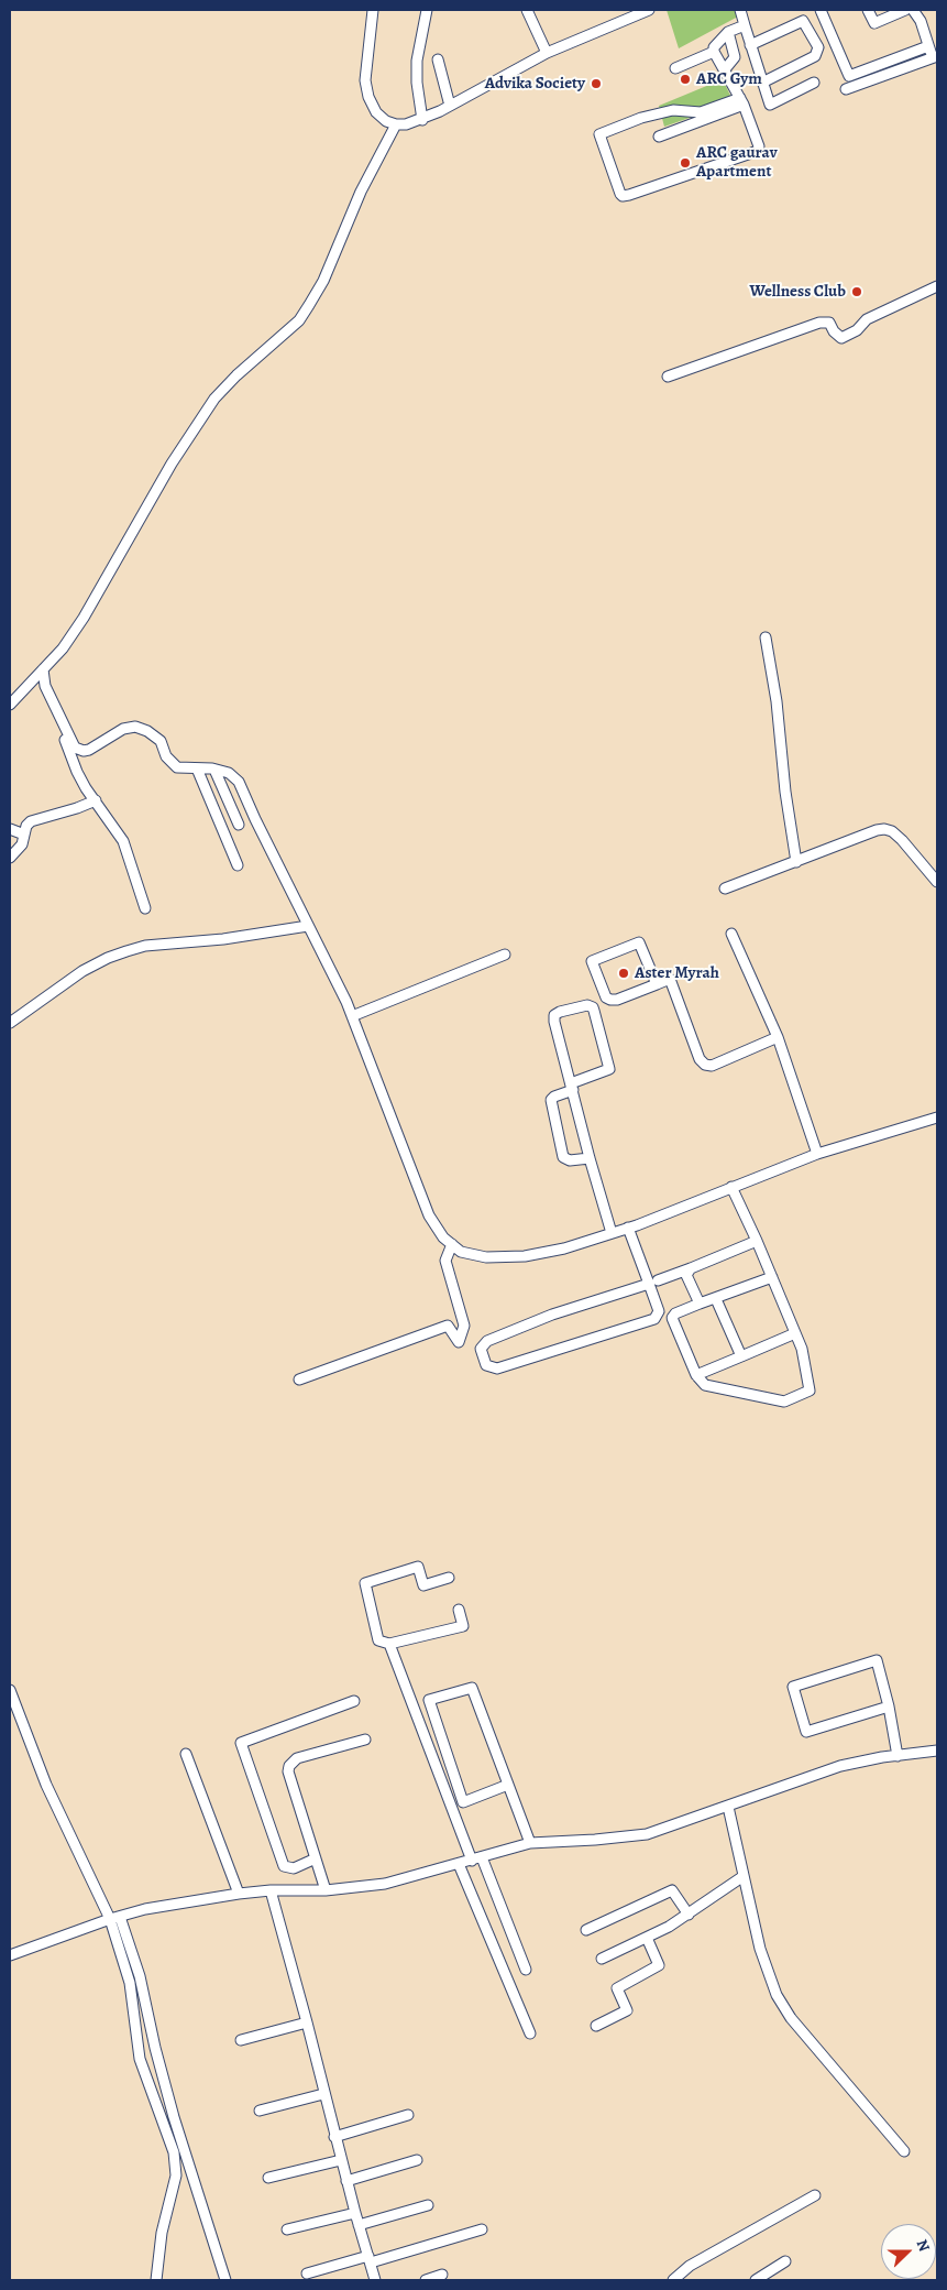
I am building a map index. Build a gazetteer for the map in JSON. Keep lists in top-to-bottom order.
{
  "places": [
    "ARC Gym",
    "Advika Society",
    "ARC gaurav Apartment",
    "Wellness Club",
    "Aster Myrah"
  ],
  "north": "right"
}
